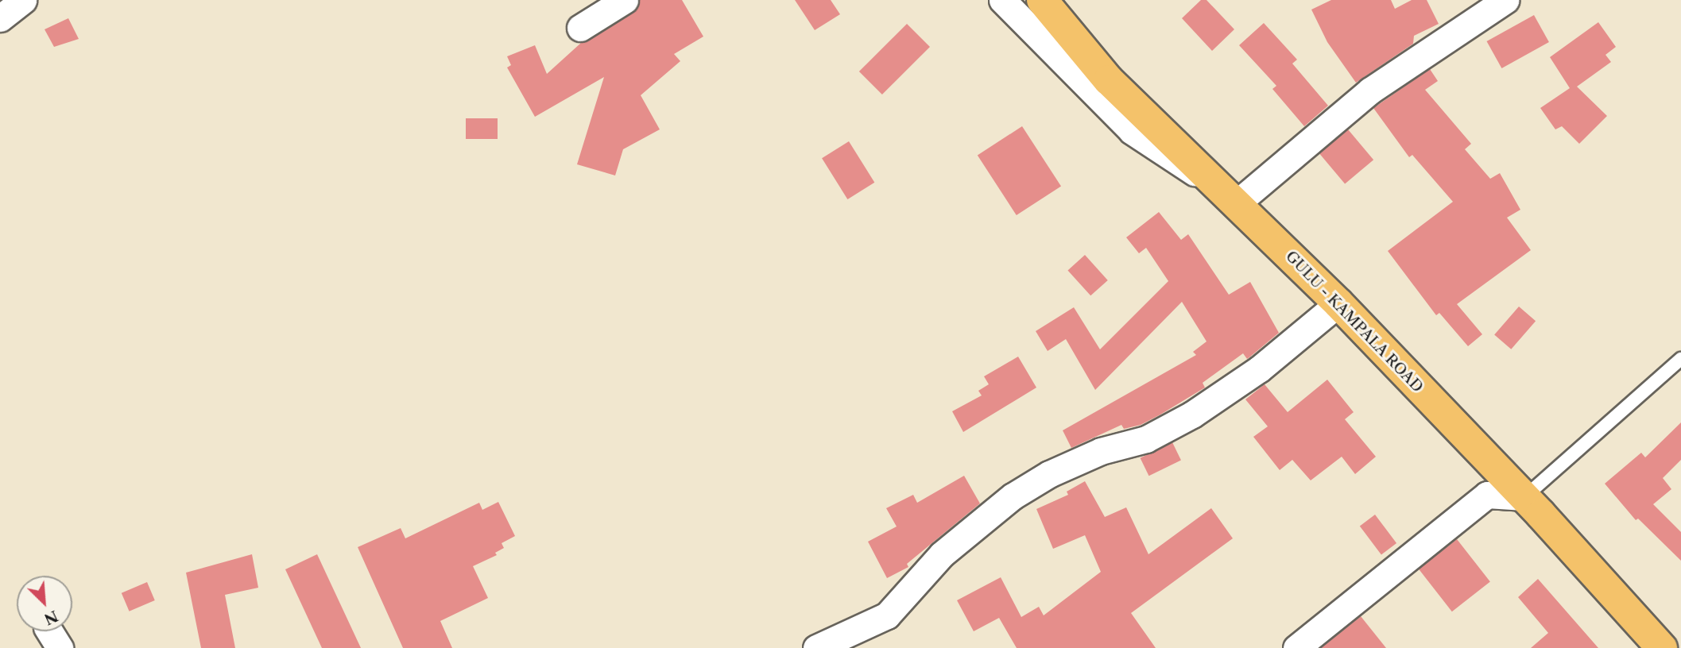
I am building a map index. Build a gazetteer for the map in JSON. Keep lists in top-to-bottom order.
{
  "streets": {
    "main road": ["GULU - KAMPALA ROAD"]
  },
  "north": "bottom right"
}
